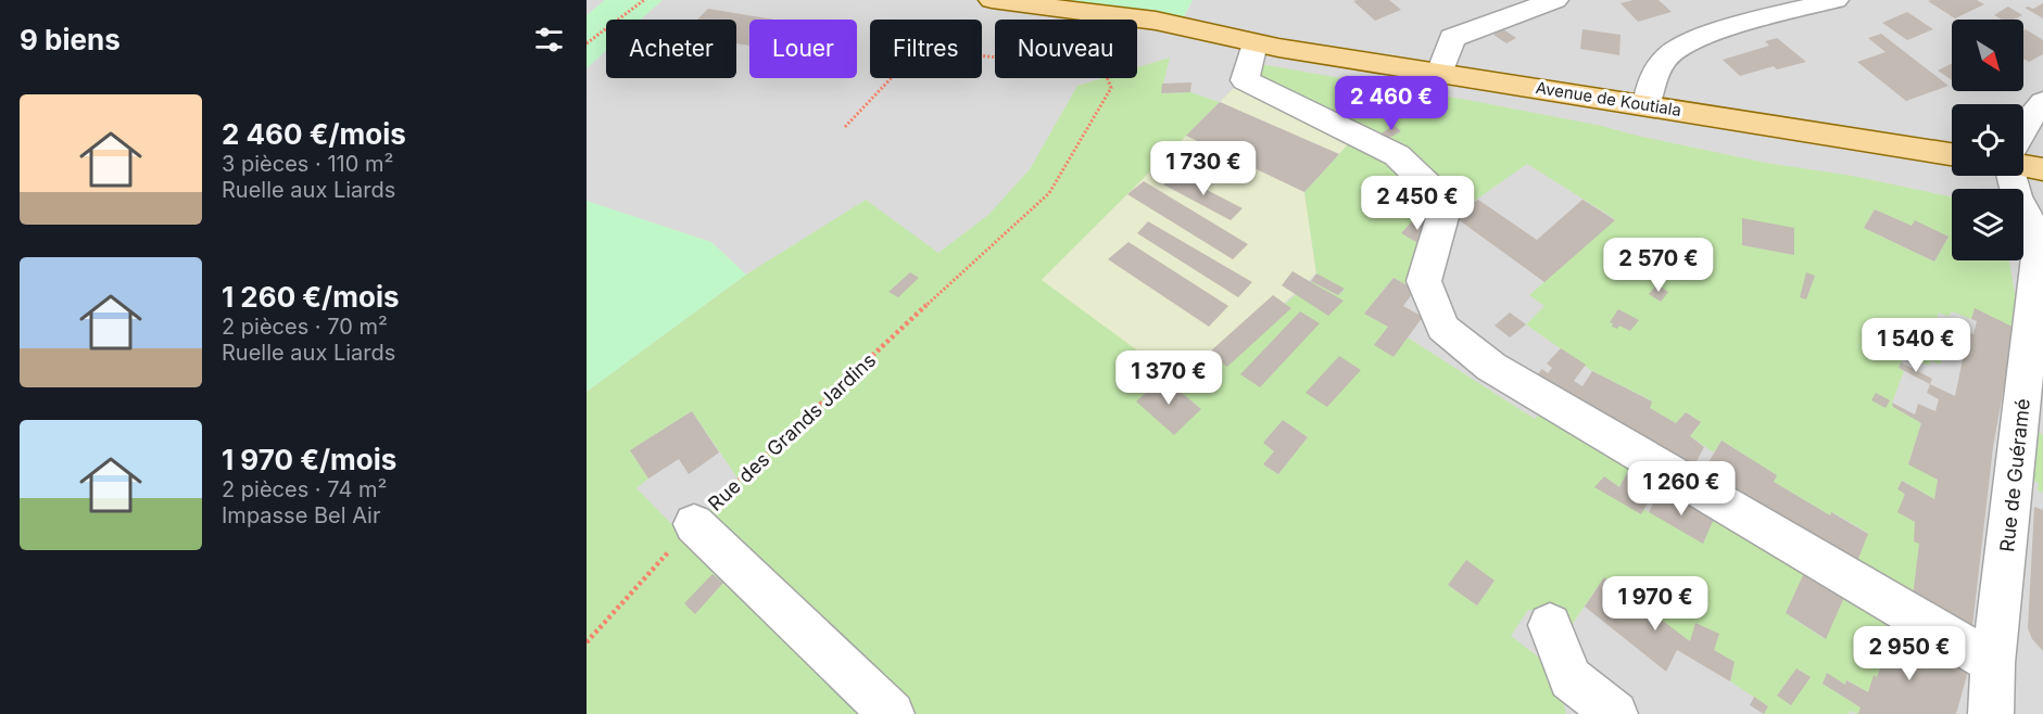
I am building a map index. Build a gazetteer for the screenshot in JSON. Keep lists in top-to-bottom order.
{
  "streets": {
    "main road": ["Avenue de Koutiala"],
    "street": ["Rue des Grands Jardins", "Rue de Guéramé"]
  },
  "north": "bottom right",
  "page": {
    "heading": "9 biens",
    "chip": [
      "Acheter",
      "Louer",
      "Filtres",
      "Nouveau"
    ],
    "price": [
      "2 460 €",
      "1 730 €",
      "2 450 €",
      "2 570 €",
      "1 540 €",
      "1 370 €",
      "1 260 €",
      "1 970 €",
      "2 950 €"
    ],
    "list": [
      {
        "name": "2 460 €/mois",
        "note": "3 pièces · 110 m² · Ruelle aux Liards"
      },
      {
        "name": "1 260 €/mois",
        "note": "2 pièces · 70 m² · Ruelle aux Liards"
      },
      {
        "name": "1 970 €/mois",
        "note": "2 pièces · 74 m² · Impasse Bel Air"
      }
    ]
  }
}
